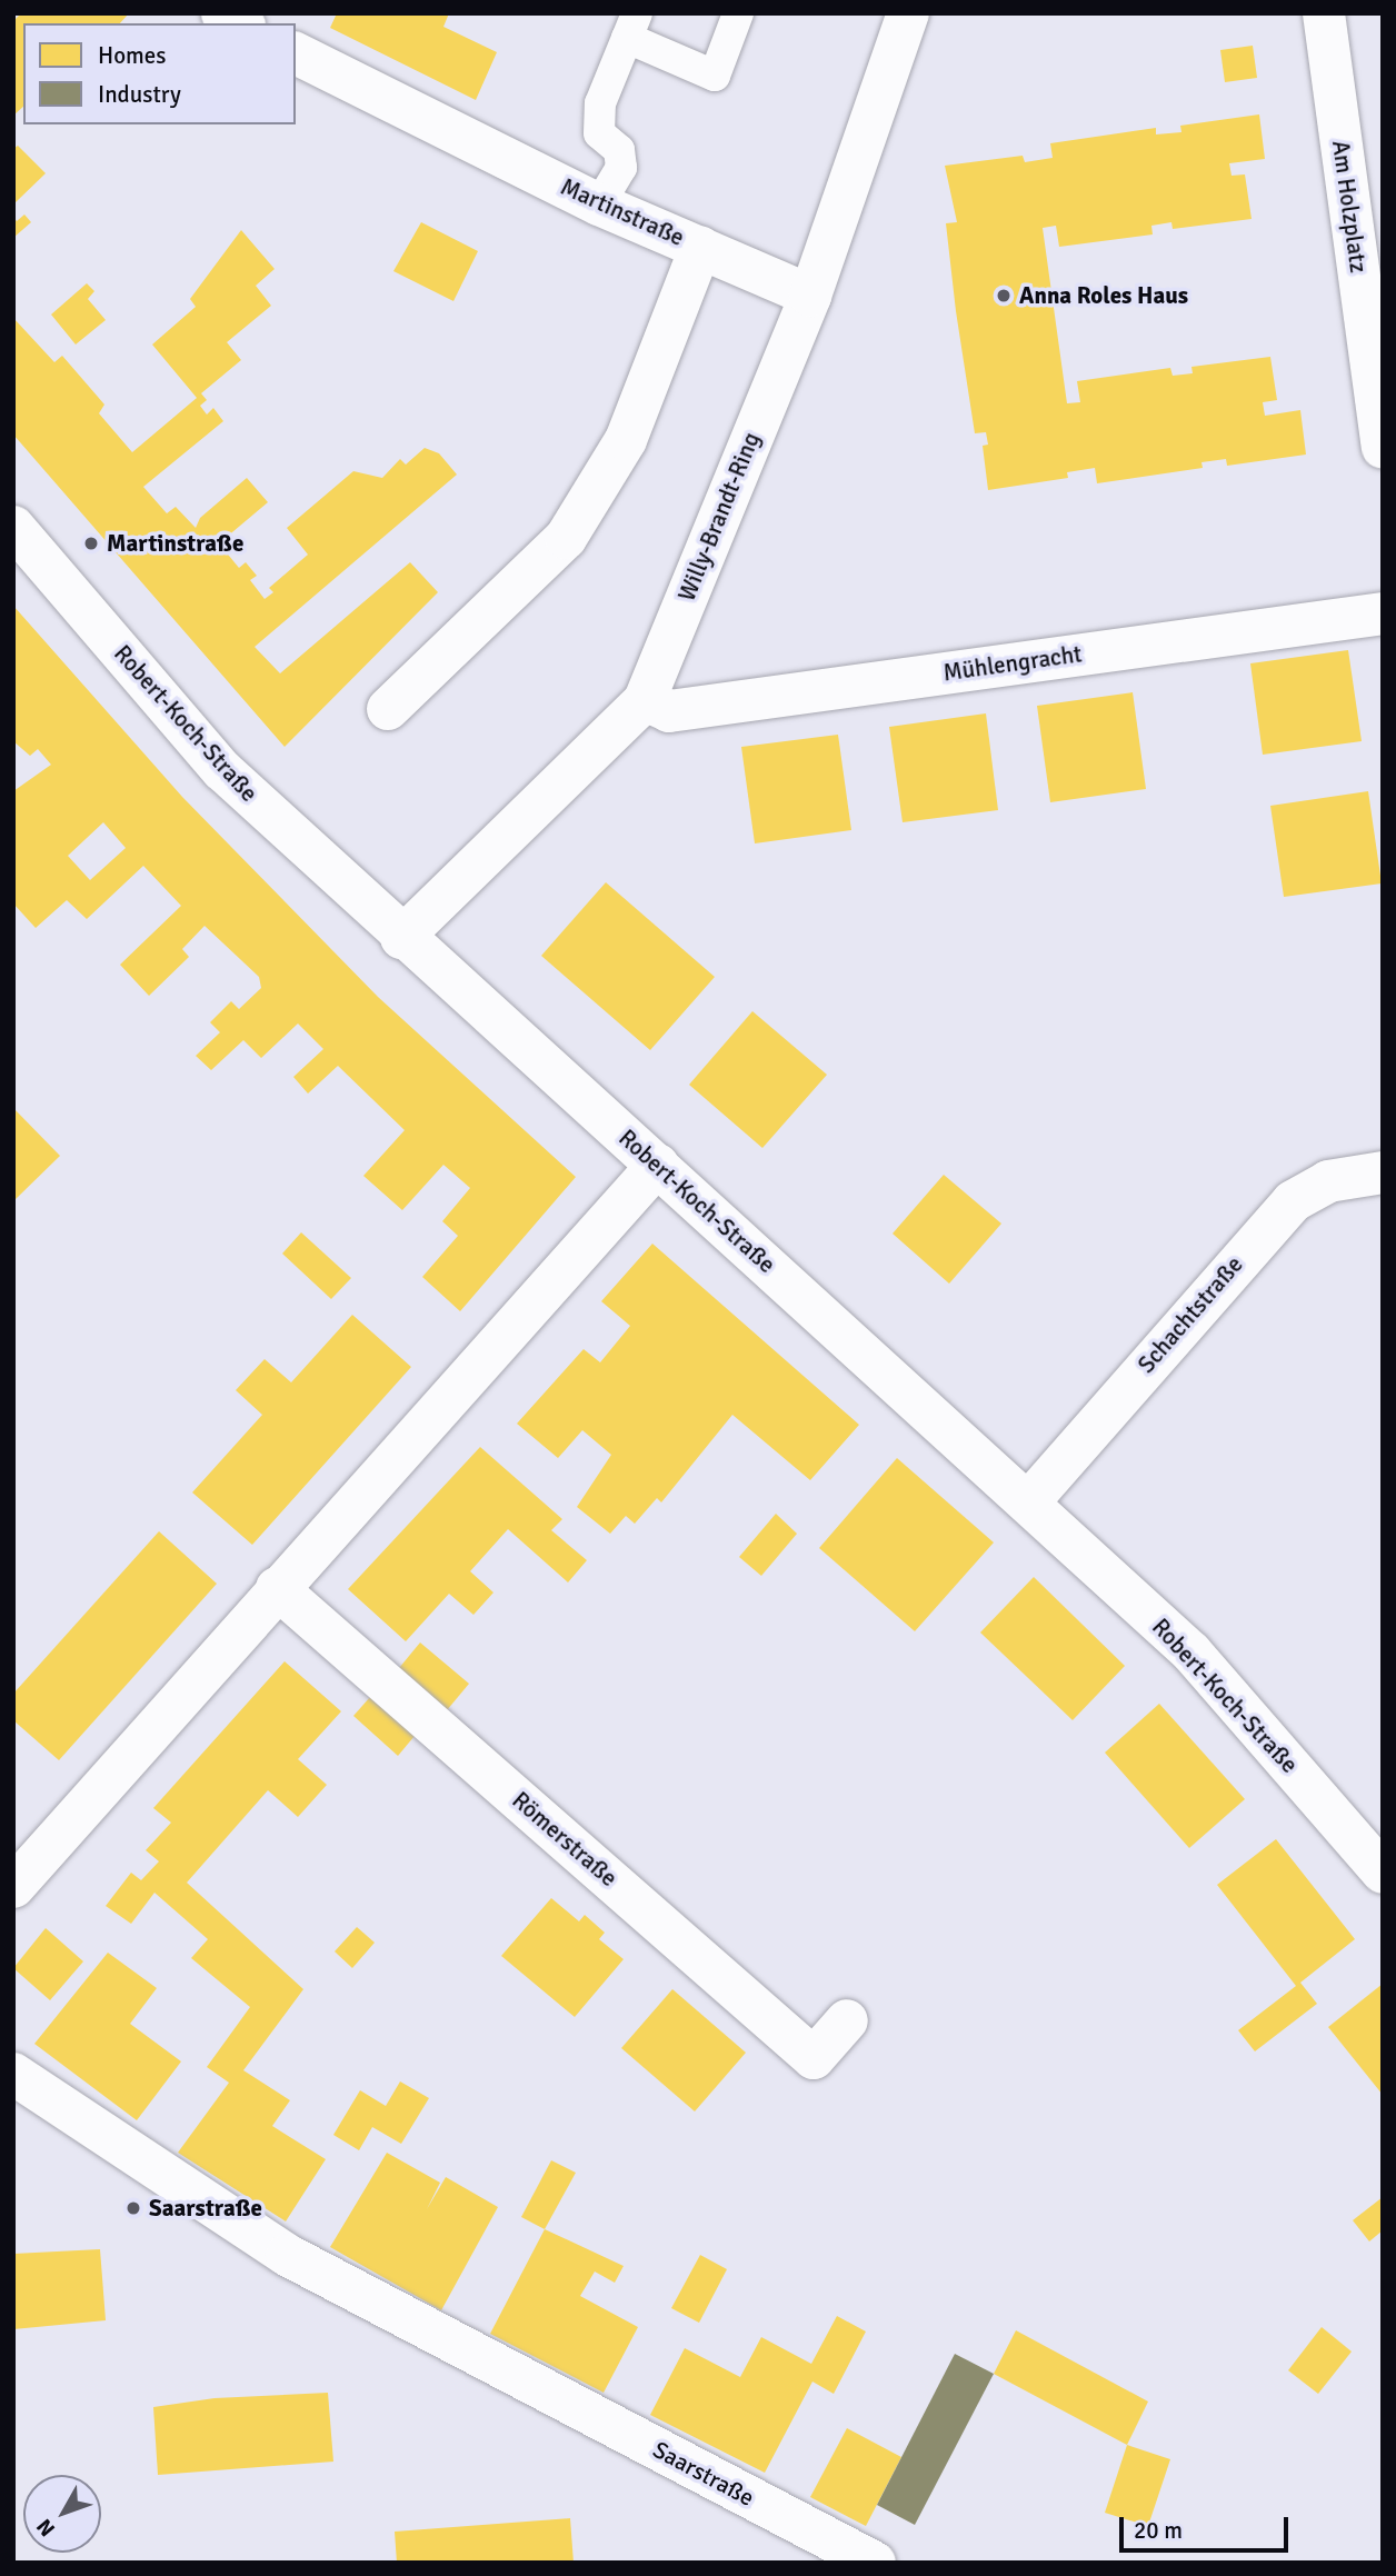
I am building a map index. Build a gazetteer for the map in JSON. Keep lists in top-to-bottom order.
{
  "streets": {
    "street": [
      "Am Holzplatz",
      "Martinstraße",
      "Willy-Brandt-Ring",
      "Mühlengracht",
      "Robert-Koch-Straße",
      "Schachtstraße",
      "Römerstraße",
      "Saarstraße"
    ]
  },
  "crossings": [
    ["Martinstraße", "Willy-Brandt-Ring"],
    ["Willy-Brandt-Ring", "Mühlengracht"],
    ["Willy-Brandt-Ring", "Robert-Koch-Straße"],
    ["Robert-Koch-Straße", "Schachtstraße"]
  ],
  "places": ["Anna Roles Haus", "Martinstraße", "Saarstraße"],
  "legend": ["Homes", "Industry"],
  "scale_bar": "20 m",
  "north": "bottom left"
}
